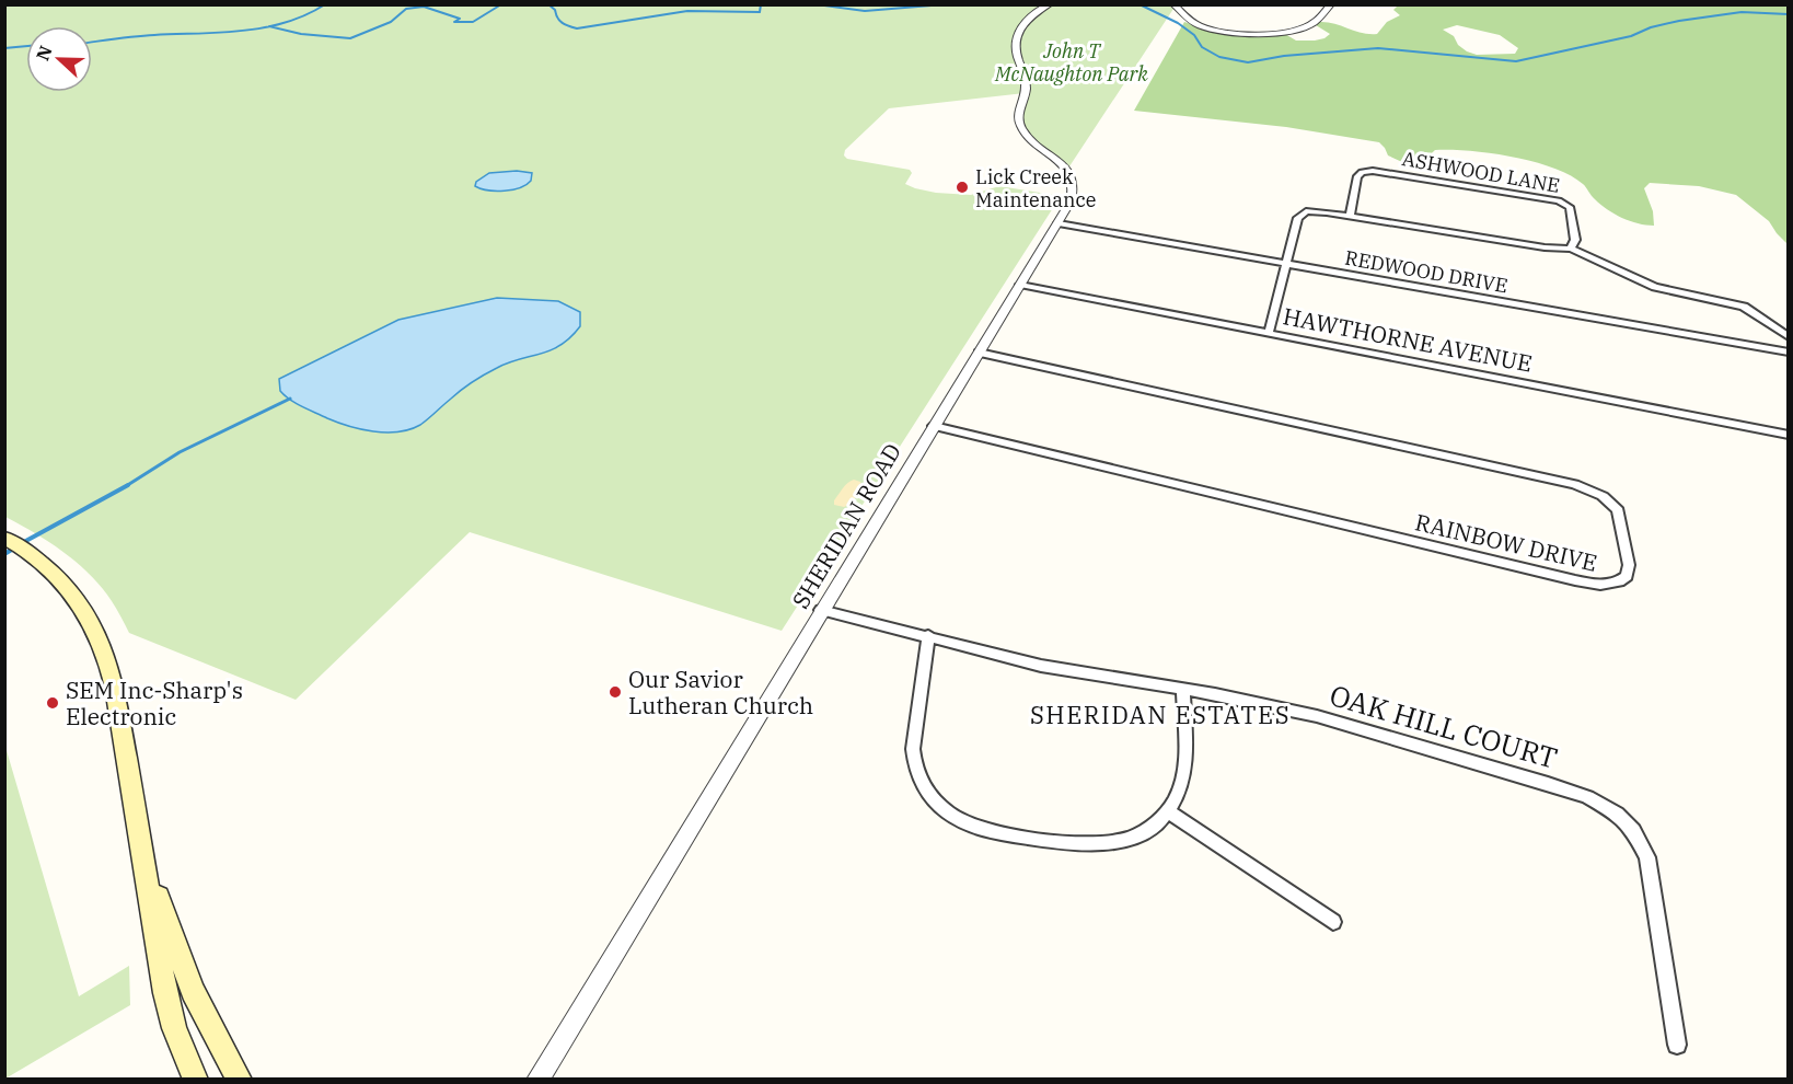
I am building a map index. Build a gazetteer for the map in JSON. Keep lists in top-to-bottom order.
{
  "streets": {
    "street": [
      "ASHWOOD LANE",
      "REDWOOD DRIVE",
      "HAWTHORNE AVENUE",
      "SHERIDAN ROAD",
      "RAINBOW DRIVE",
      "OAK HILL COURT"
    ]
  },
  "crossings": [
    ["REDWOOD DRIVE", "SHERIDAN ROAD"],
    ["HAWTHORNE AVENUE", "SHERIDAN ROAD"],
    ["SHERIDAN ROAD", "RAINBOW DRIVE"],
    ["SHERIDAN ROAD", "OAK HILL COURT"]
  ],
  "districts": ["SHERIDAN ESTATES"],
  "parks": ["John T McNaughton Park"],
  "places": ["Lick Creek Maintenance", "Our Savior Lutheran Church", "SEM Inc-Sharp's Electronic"],
  "north": "left"
}
